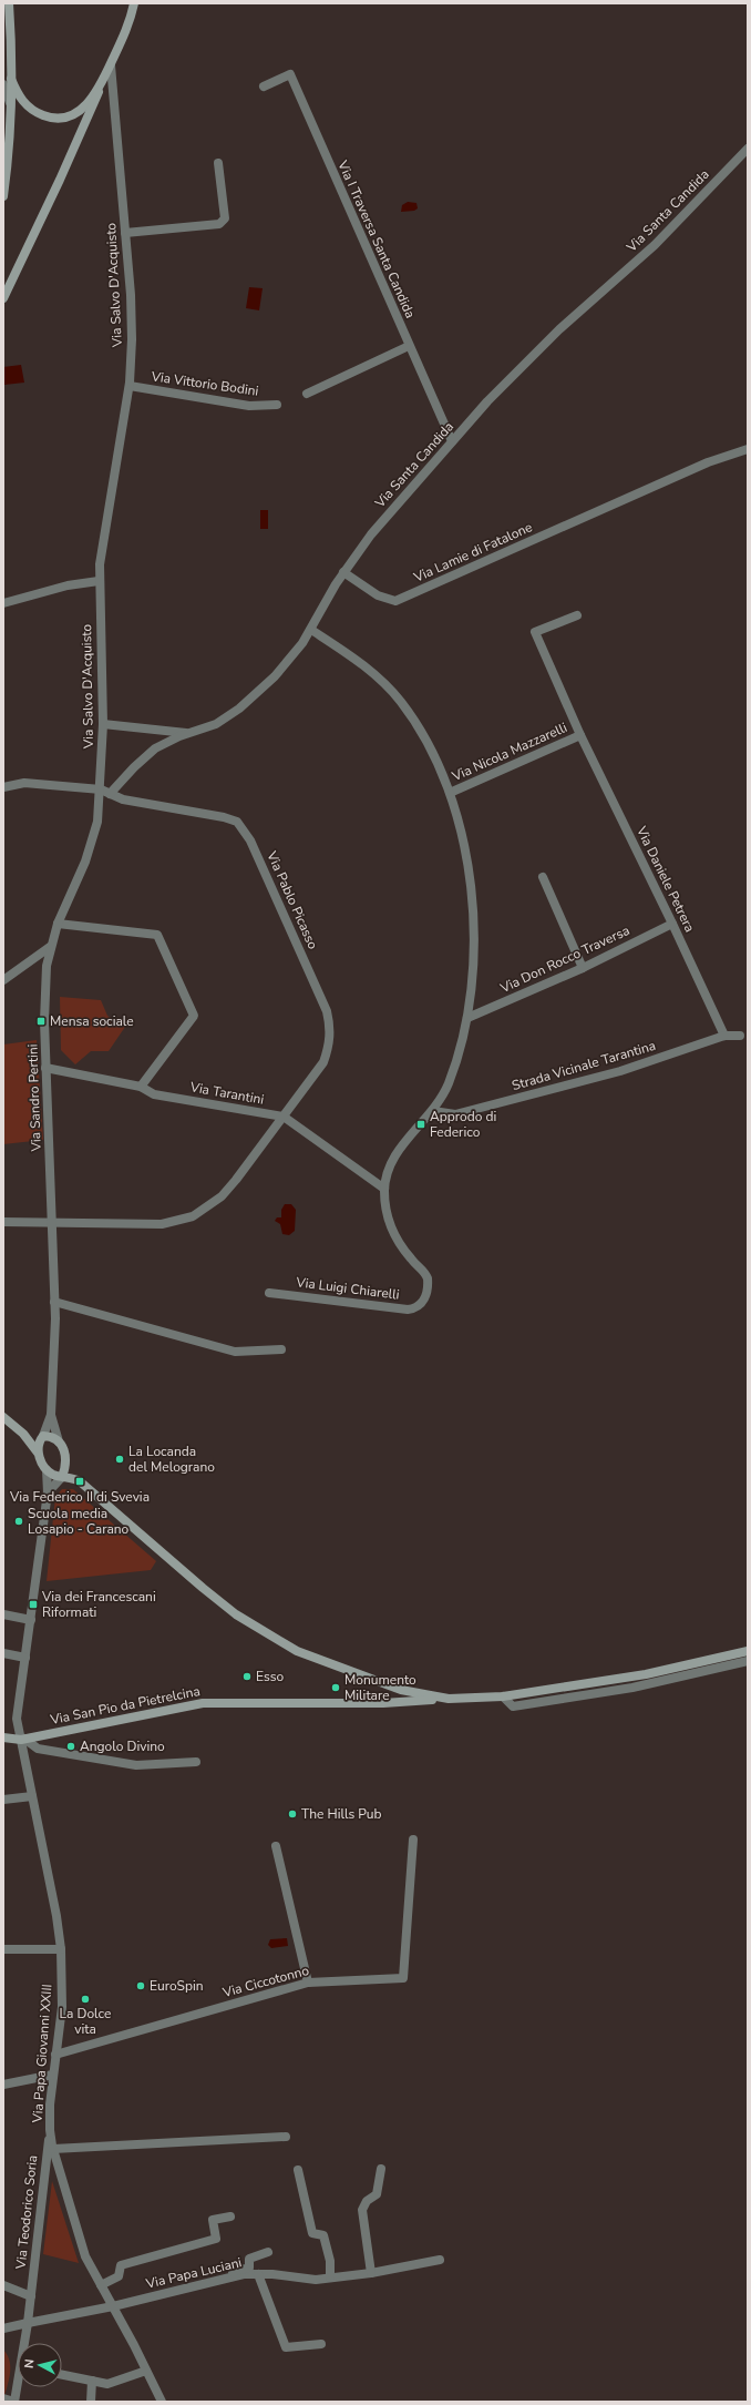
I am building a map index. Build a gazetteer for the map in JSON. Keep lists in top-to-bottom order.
{
  "streets": {
    "main road": ["Via San Pio da Pietrelcina"],
    "street": [
      "Via Santa Candida",
      "Via I Traversa Santa Candida",
      "Via Salvo D'Acquisto",
      "Via Vittorio Bodini",
      "Via Lamie di Fatalone",
      "Via Nicola Mazzarelli",
      "Via Daniele Petrera",
      "Via Pablo Picasso",
      "Via Don Rocco Traversa",
      "Strada Vicinale Tarantina",
      "Via Tarantini",
      "Via Sandro Pertini",
      "Via Luigi Chiarelli",
      "Via Ciccotonno",
      "Via Papa Giovanni XXIII",
      "Via Teodorico Soria",
      "Via Papa Luciani"
    ]
  },
  "crossings": [
    ["Via Santa Candida", "Via I Traversa Santa Candida"],
    ["Via Santa Candida", "Via Lamie di Fatalone"],
    ["Via Santa Candida", "Via Pablo Picasso"],
    ["Via Santa Candida", "Via Luigi Chiarelli"],
    ["Via Salvo D'Acquisto", "Via Vittorio Bodini"],
    ["Via Salvo D'Acquisto", "Via Pablo Picasso"],
    ["Via Salvo D'Acquisto", "Via Sandro Pertini"],
    ["Via Nicola Mazzarelli", "Via Daniele Petrera"],
    ["Via Nicola Mazzarelli", "Via Luigi Chiarelli"],
    ["Via Daniele Petrera", "Via Don Rocco Traversa"],
    ["Via Daniele Petrera", "Strada Vicinale Tarantina"],
    ["Via Pablo Picasso", "Via Tarantini"],
    ["Via Pablo Picasso", "Via Sandro Pertini"],
    ["Via Don Rocco Traversa", "Via Luigi Chiarelli"],
    ["Strada Vicinale Tarantina", "Via Luigi Chiarelli"],
    ["Via Tarantini", "Via Sandro Pertini"],
    ["Via Tarantini", "Via Luigi Chiarelli"],
    ["Via San Pio da Pietrelcina", "Via Papa Giovanni XXIII"],
    ["Via Ciccotonno", "Via Papa Giovanni XXIII"],
    ["Via Papa Giovanni XXIII", "Via Teodorico Soria"],
    ["Via Papa Giovanni XXIII", "Via Papa Luciani"],
    ["Via Teodorico Soria", "Via Papa Luciani"]
  ],
  "places": {
    "transit": [
      "Mensa sociale",
      "Approdo di Federico",
      "Via Federico II di Svevia",
      "Via dei Francescani Riformati"
    ],
    "other": [
      "La Locanda del Melograno",
      "Scuola media Losapio - Carano",
      "Esso",
      "Monumento Militare",
      "Angolo Divino",
      "The Hills Pub",
      "EuroSpin",
      "La Dolce vita"
    ]
  },
  "north": "left"
}
